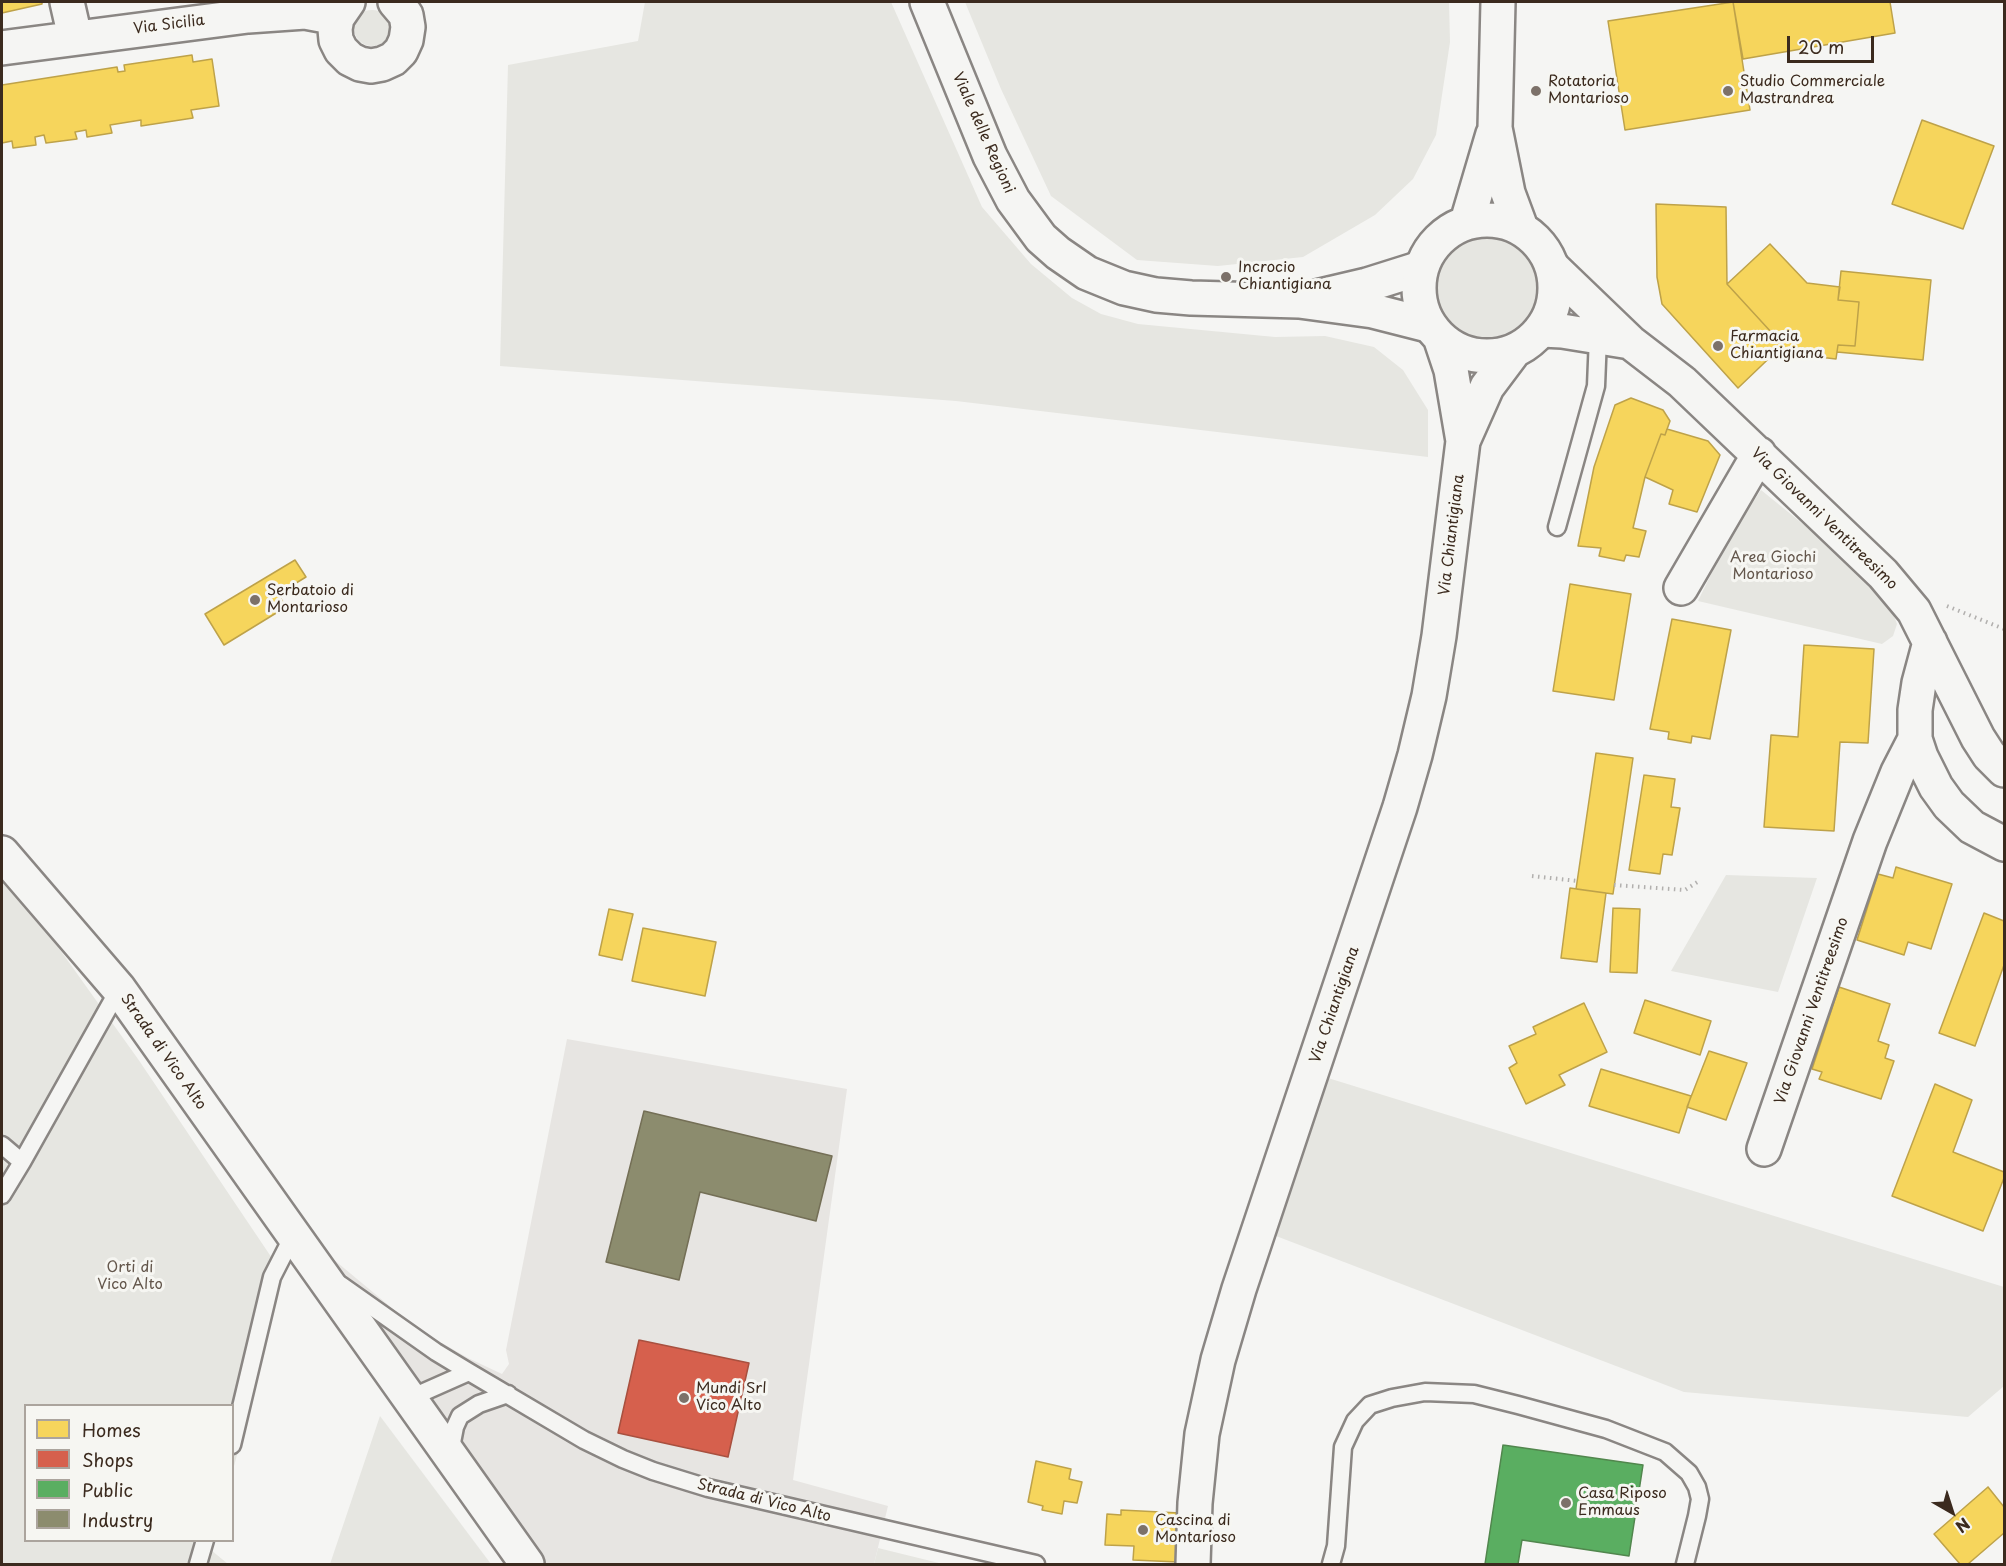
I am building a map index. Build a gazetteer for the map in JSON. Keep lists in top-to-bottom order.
{
  "streets": {
    "street": [
      "Via Sicilia",
      "Viale delle Regioni",
      "Via Giovanni Ventitreesimo",
      "Via Chiantigiana",
      "Strada di Vico Alto"
    ]
  },
  "crossings": [
    ["Viale delle Regioni", "Via Giovanni Ventitreesimo"],
    ["Viale delle Regioni", "Via Chiantigiana"],
    ["Via Giovanni Ventitreesimo", "Via Chiantigiana"]
  ],
  "parks": ["Area Giochi Montarioso", "Orti di Vico Alto"],
  "places": [
    "Rotatoria Montarioso",
    "Studio Commerciale Mastrandrea",
    "Incrocio Chiantigiana",
    "Farmacia Chiantigiana",
    "Serbatoio di Montarioso",
    "Mundi Srl Vico Alto",
    "Casa Riposo Emmaus",
    "Cascina di Montarioso"
  ],
  "legend": [
    "Homes",
    "Shops",
    "Public",
    "Industry"
  ],
  "scale_bar": "20 m",
  "north": "bottom right"
}
